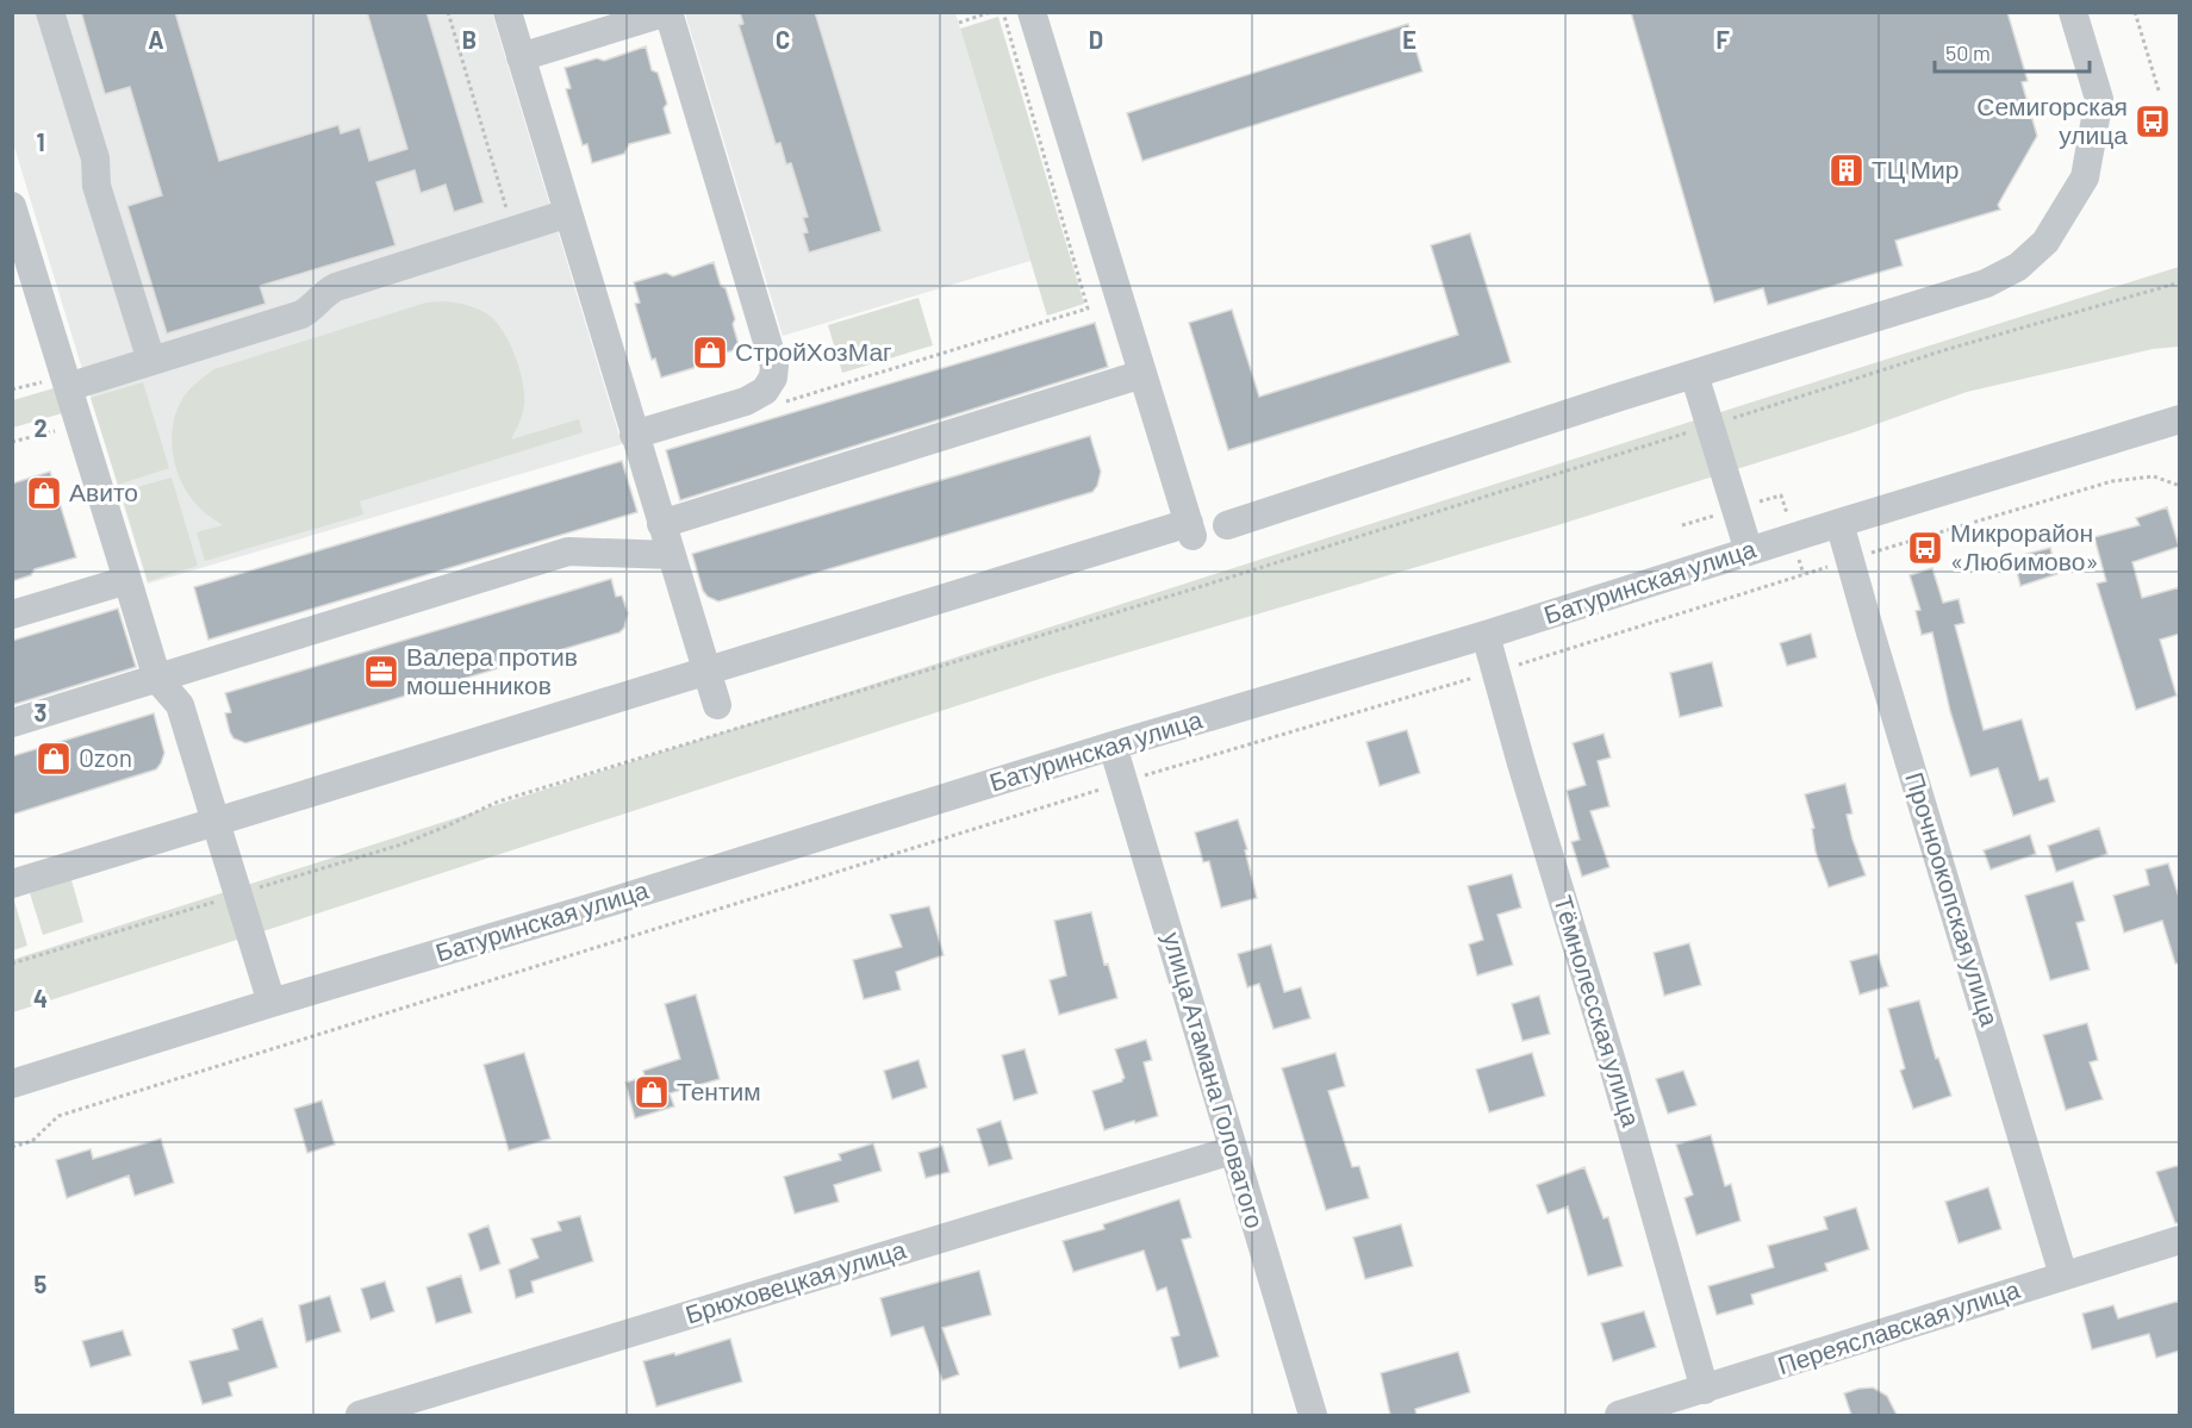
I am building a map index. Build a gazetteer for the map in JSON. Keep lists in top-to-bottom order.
{
  "streets": {
    "street": [
      "Батуринская улица",
      "Прочноокопская улица",
      "Тёмнолесская улица",
      "улица Атамана Головатого",
      "Брюховецкая улица",
      "Переяславская улица"
    ]
  },
  "crossings": [
    ["Батуринская улица", "Прочноокопская улица"],
    ["Батуринская улица", "Тёмнолесская улица"],
    ["Батуринская улица", "улица Атамана Головатого"],
    ["Прочноокопская улица", "Переяславская улица"],
    ["Тёмнолесская улица", "Переяславская улица"],
    ["улица Атамана Головатого", "Брюховецкая улица"]
  ],
  "places": {
    "bus stop": ["Семигорская улица", "Микрорайон «Любимово»"],
    "building": ["ТЦ Мир"],
    "shop": [
      "СтройХозМаг",
      "Авито",
      "Ozon",
      "Тентим"
    ],
    "office": ["Валера против мошенников"]
  },
  "scale_bar": "50 m",
  "grid": {
    "columns": [
      "A",
      "B",
      "C",
      "D",
      "E",
      "F"
    ],
    "rows": [
      "1",
      "2",
      "3",
      "4",
      "5"
    ]
  }
}
